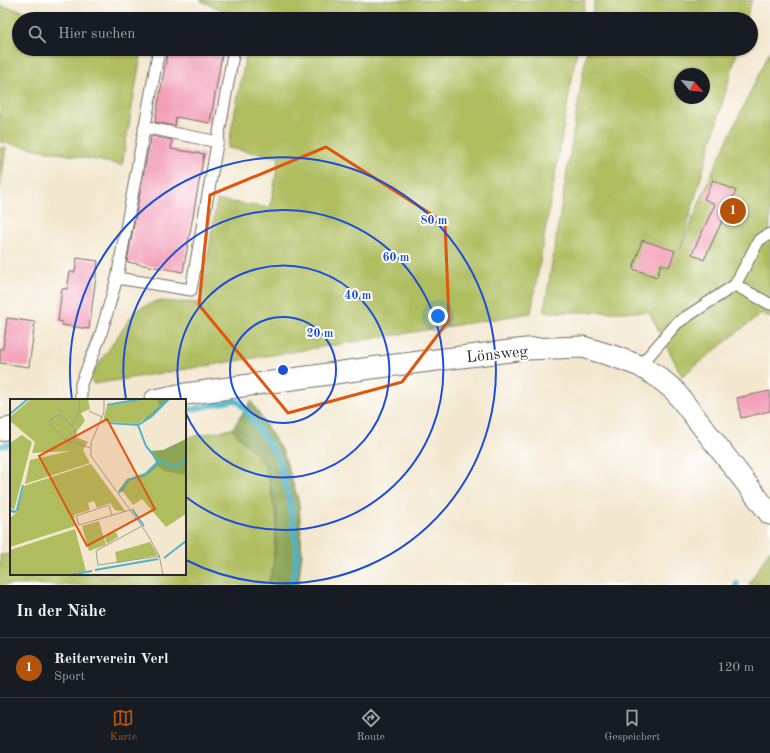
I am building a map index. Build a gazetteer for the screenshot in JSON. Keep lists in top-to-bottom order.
{
  "streets": {
    "street": ["Lönsweg"]
  },
  "north": "bottom right",
  "page": {
    "search": "Hier suchen",
    "pins": "1",
    "heading": "In der Nähe",
    "list": [
      {
        "mark": "1",
        "name": "Reiterverein Verl",
        "note": "Sport",
        "value": "120 m"
      }
    ],
    "nav": ["Karte", "Route", "Gespeichert"]
  },
  "rings": [
    "80 m",
    "60 m",
    "40 m",
    "20 m"
  ]
}
